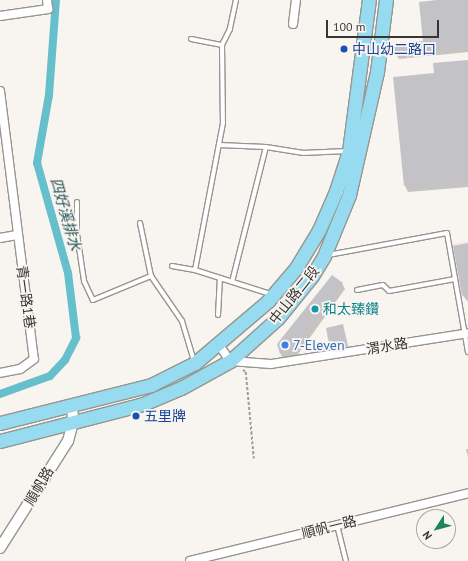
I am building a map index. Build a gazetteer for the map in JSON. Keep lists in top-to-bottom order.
{
  "streets": {
    "main road": ["中山路二段"],
    "street": [
      "青一路1巷",
      "渭水路",
      "順帆路",
      "順帆一路"
    ]
  },
  "crossings": [
    ["中山路二段", "渭水路"],
    ["中山路二段", "順帆路"]
  ],
  "water": ["四好溪排水"],
  "places": [
    "中山幼二路口",
    "和太臻鑽",
    "7-Eleven",
    "五里牌"
  ],
  "scale_bar": "100 m",
  "north": "bottom left"
}
